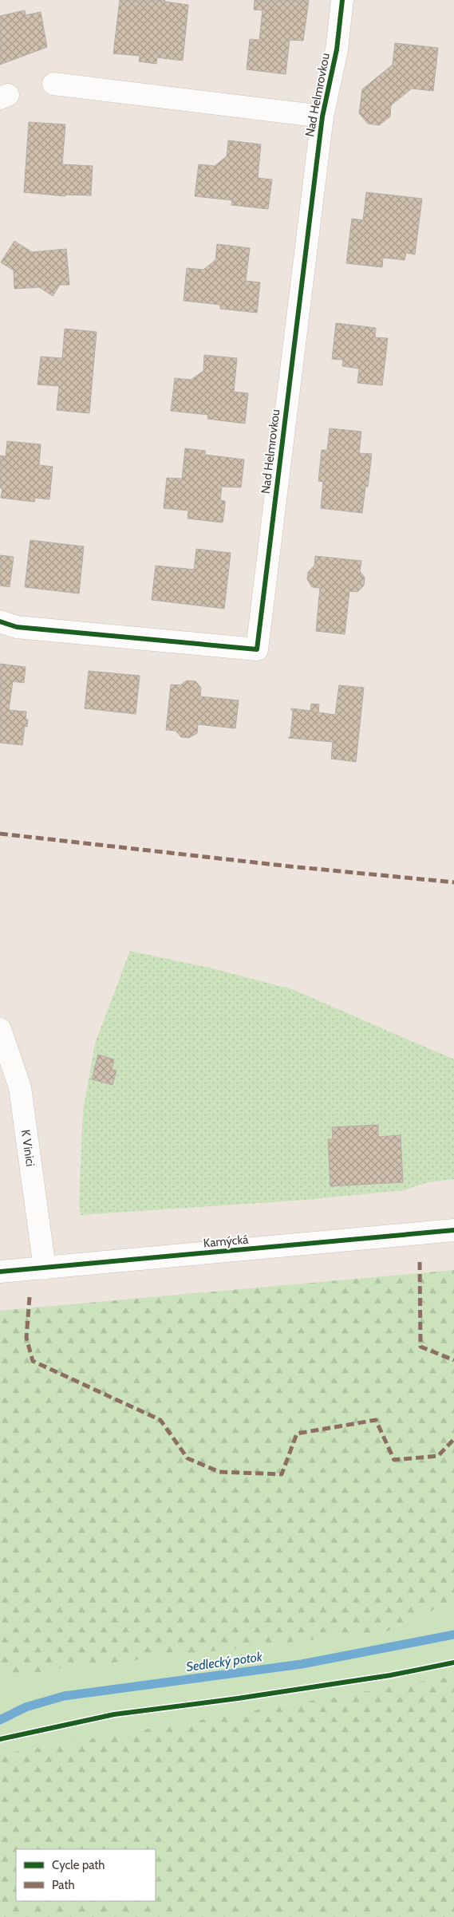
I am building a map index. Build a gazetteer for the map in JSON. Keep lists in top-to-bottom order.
{
  "streets": {
    "street": ["Nad Helmrovkou", "K Vinici", "Kamýcká"]
  },
  "crossings": [
    ["K Vinici", "Kamýcká"]
  ],
  "water": ["Sedlecký potok"],
  "legend": ["Cycle path", "Path"]
}
